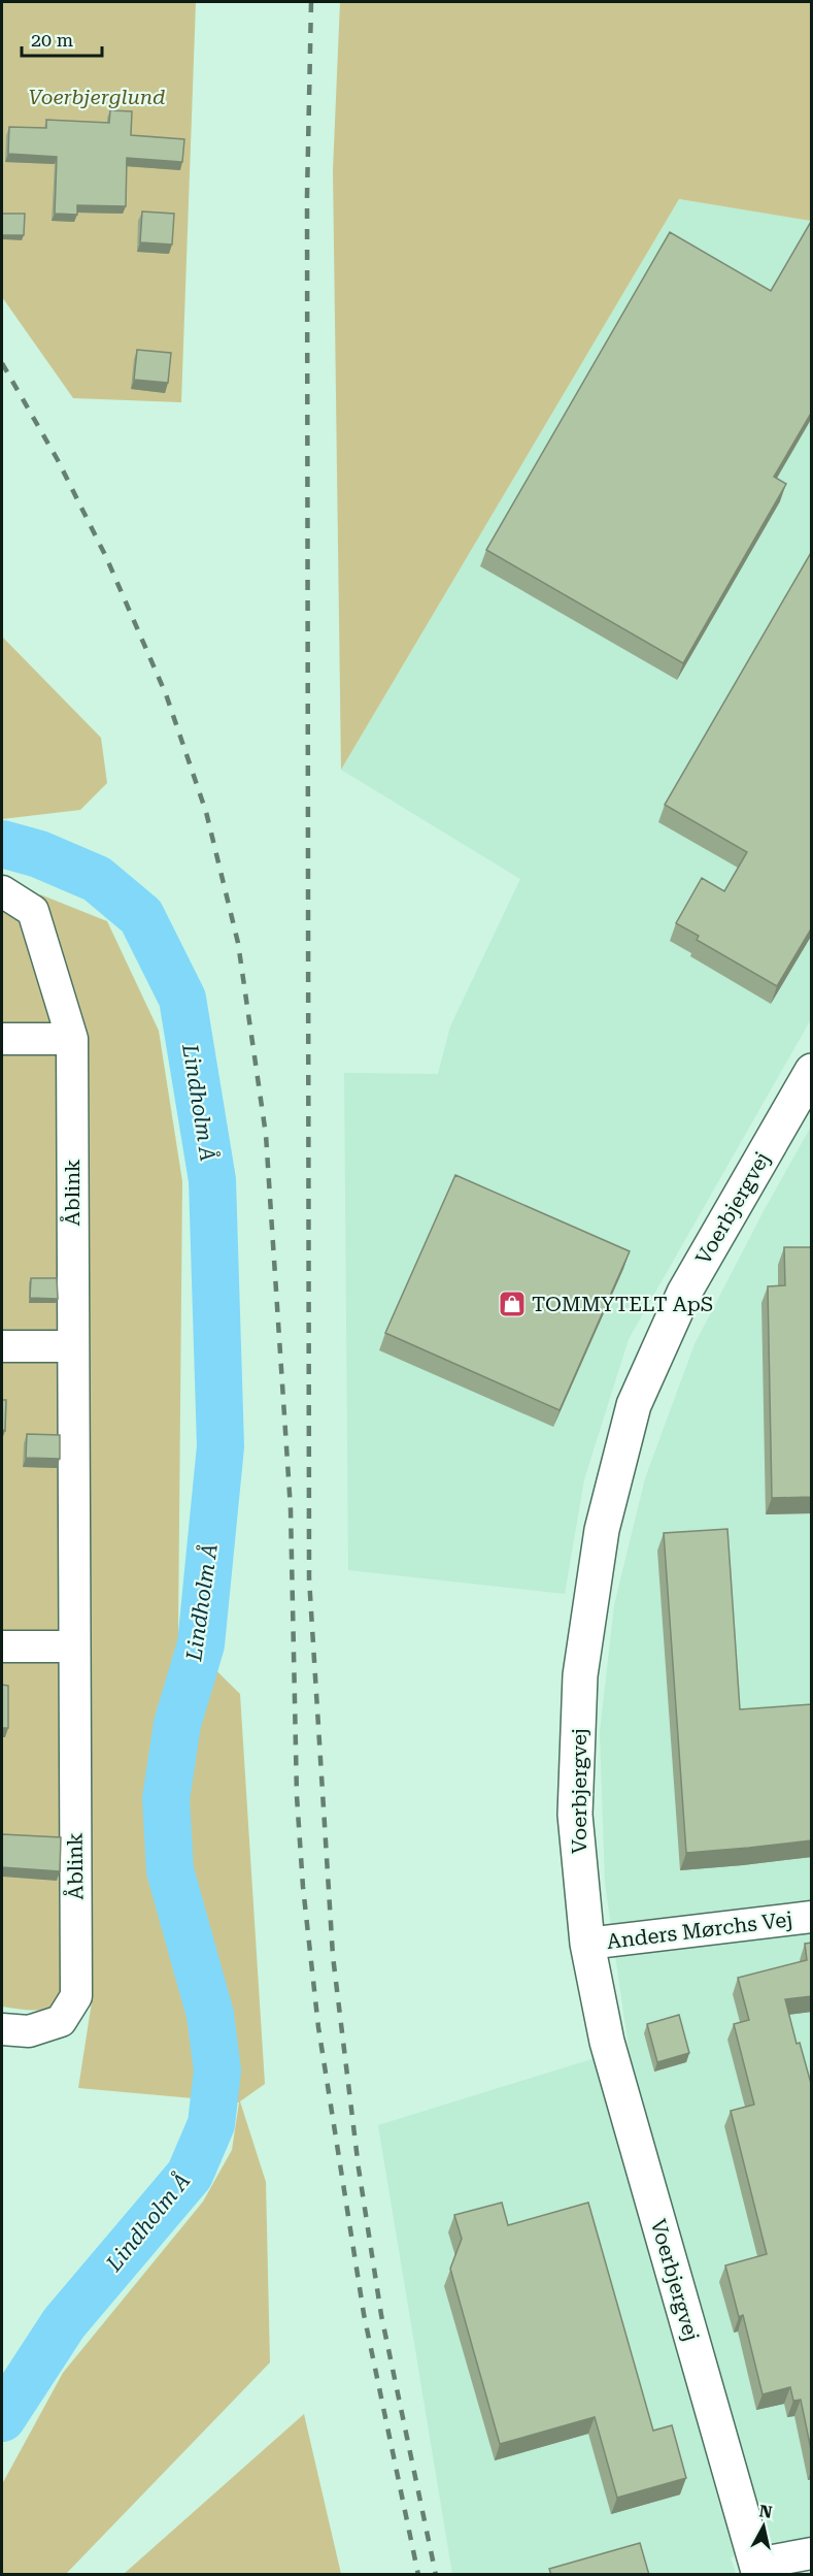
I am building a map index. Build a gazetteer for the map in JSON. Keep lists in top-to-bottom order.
{
  "streets": {
    "street": ["Åblink", "Voerbjergvej", "Anders Mørchs Vej"]
  },
  "crossings": [
    ["Voerbjergvej", "Anders Mørchs Vej"]
  ],
  "water": ["Lindholm Å"],
  "parks": ["Voerbjerglund"],
  "places": {
    "shop": ["TOMMYTELT ApS"]
  },
  "scale_bar": "20 m",
  "north": "top"
}
